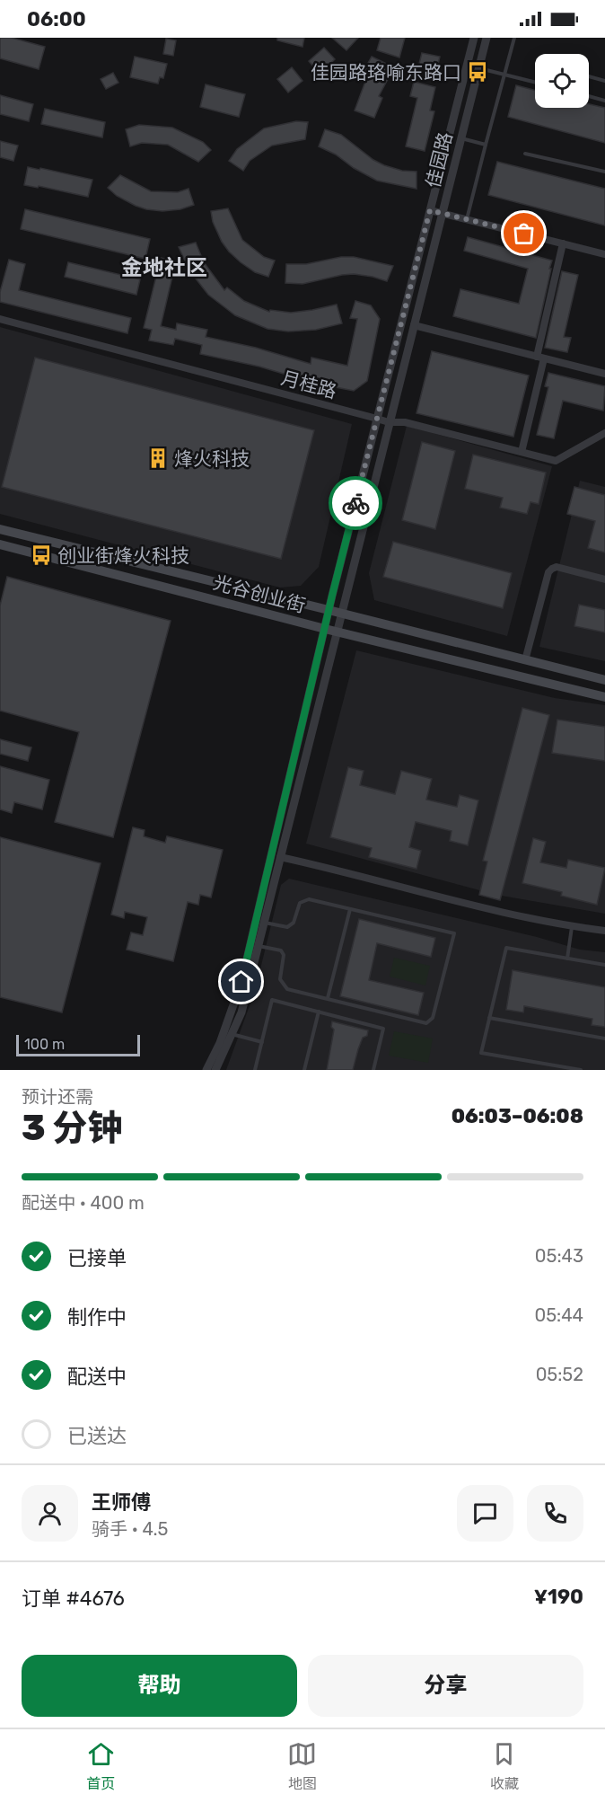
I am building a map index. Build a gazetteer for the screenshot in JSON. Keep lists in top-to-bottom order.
{
  "streets": {
    "main road": ["光谷创业街"],
    "street": ["佳园路", "月桂路"]
  },
  "crossings": [
    ["佳园路", "月桂路"],
    ["佳园路", "光谷创业街"]
  ],
  "districts": ["金地社区"],
  "places": {
    "bus stop": ["佳园路珞喻东路口", "创业街烽火科技"],
    "building": ["烽火科技"]
  },
  "scale_bar": "100 m",
  "page": {
    "status": "06:00",
    "scale": "100 m",
    "heading": ["3 分钟", "预计还需", "06:03–06:08"],
    "panel": [
      "王师傅",
      "骑手 · 4.5",
      "订单 #4676",
      "¥190"
    ],
    "bar": "配送中 · 400 m",
    "list": [
      ["已接单", "05:43"],
      ["制作中", "05:44"],
      ["配送中", "05:52"],
      "已送达"
    ],
    "buttons": ["帮助", "分享"],
    "tabs": ["首页", "地图", "收藏"]
  }
}
